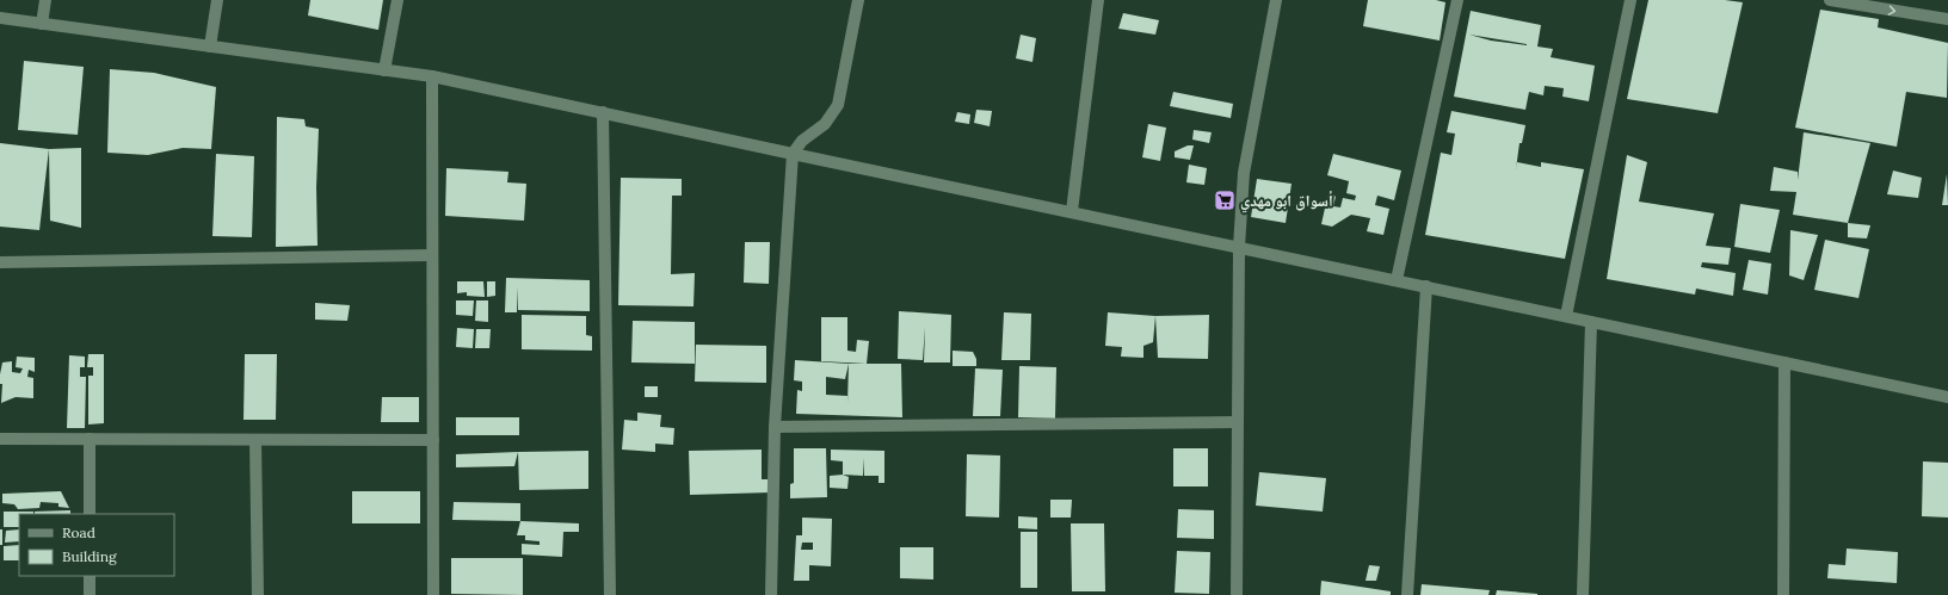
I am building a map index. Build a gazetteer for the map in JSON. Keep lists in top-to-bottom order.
{
  "places": {
    "supermarket": ["أسواق ابو مهدي"]
  },
  "legend": ["Road", "Building"]
}
